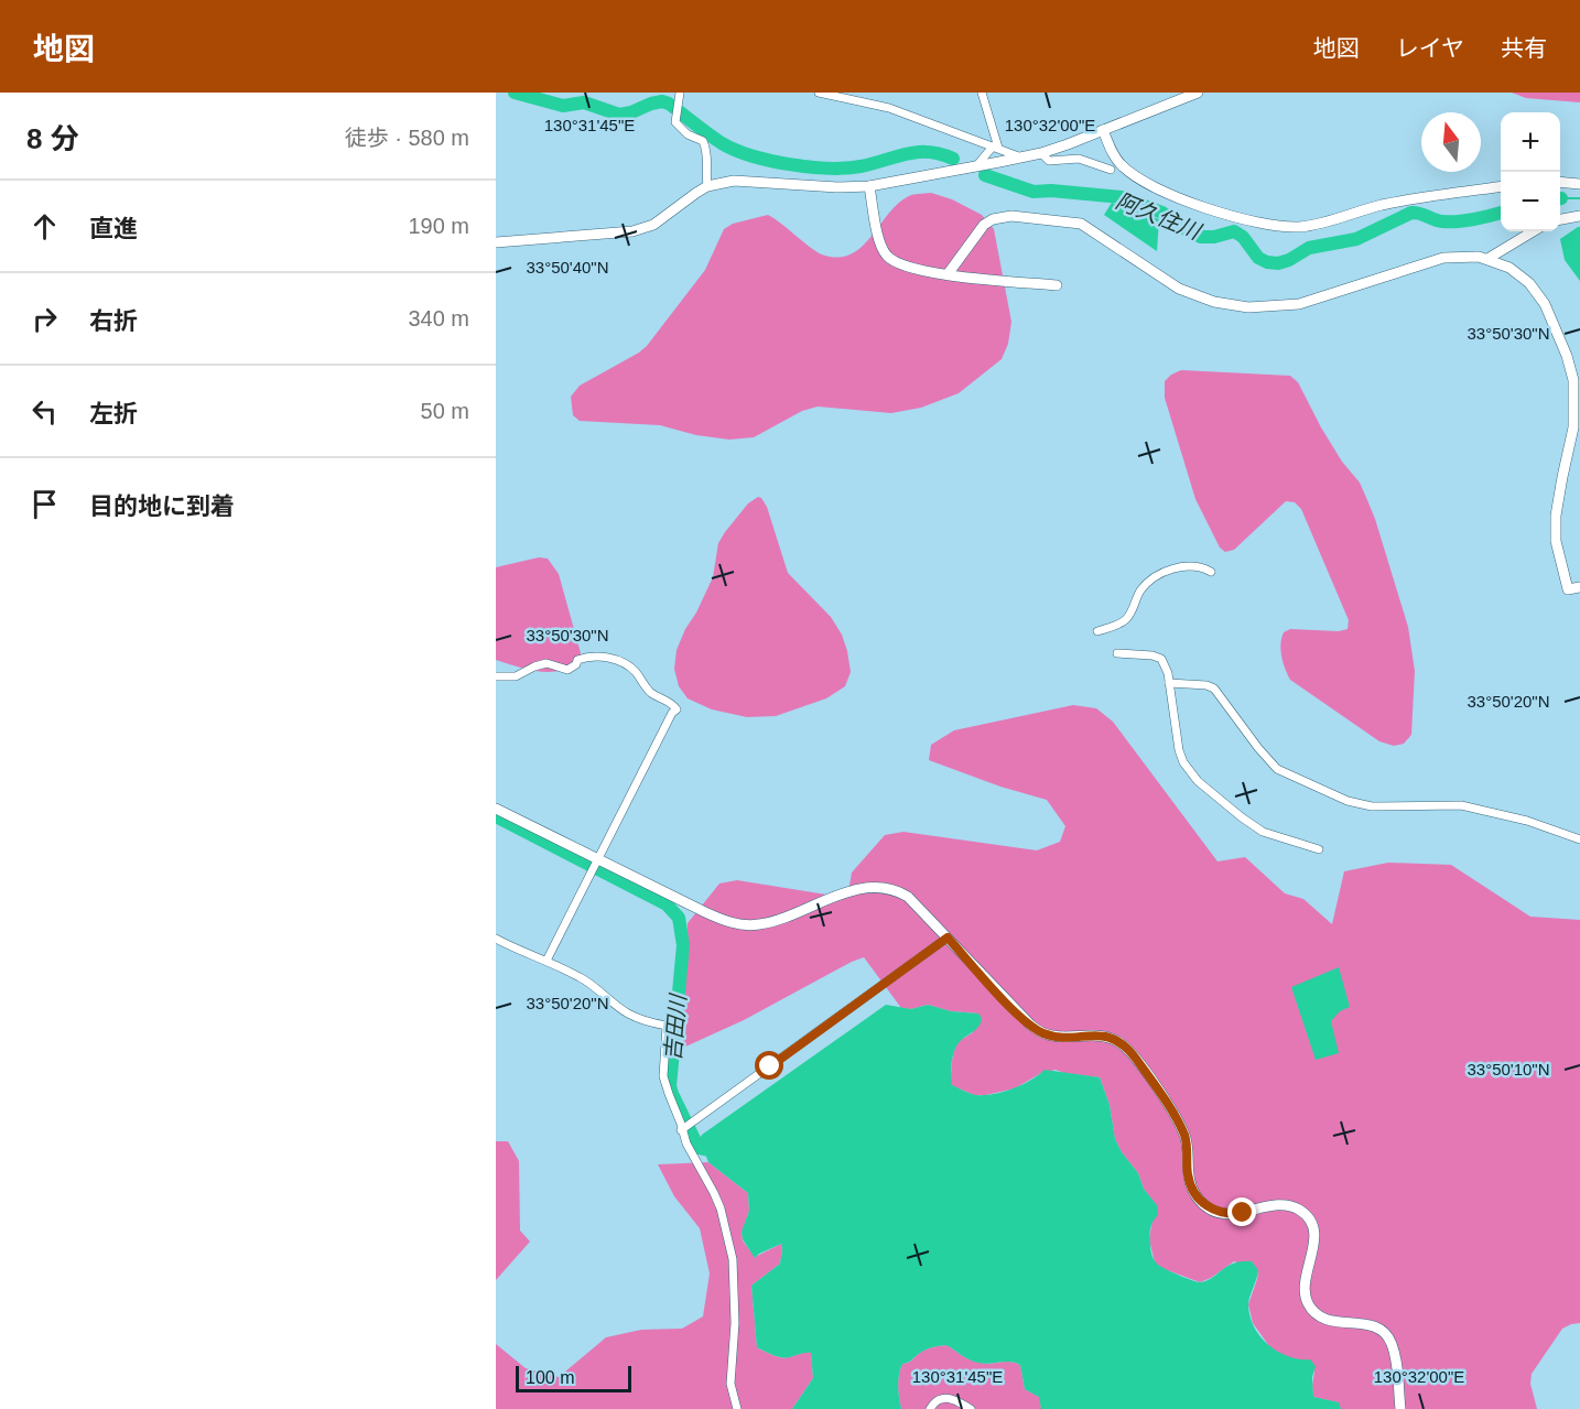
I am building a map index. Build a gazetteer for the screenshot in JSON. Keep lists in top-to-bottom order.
{
  "water": ["阿久住川", "吉田川"],
  "scale_bar": "100 m",
  "north": "top",
  "page": {
    "header": "地図",
    "nav": ["地図", "レイヤ", "共有"],
    "heading": ["8 分", "徒歩 · 580 m"],
    "map_buttons": ["+", "−"],
    "list": [
      ["直進", "190 m"],
      ["右折", "340 m"],
      ["左折", "50 m"],
      "目的地に到着"
    ],
    "scale": "100 m"
  },
  "coordinates": [
    "130°31'45\"E",
    "130°32'00\"E",
    "33°50'40\"N",
    "33°50'30\"N",
    "33°50'20\"N",
    "33°50'10\"N"
  ]
}
